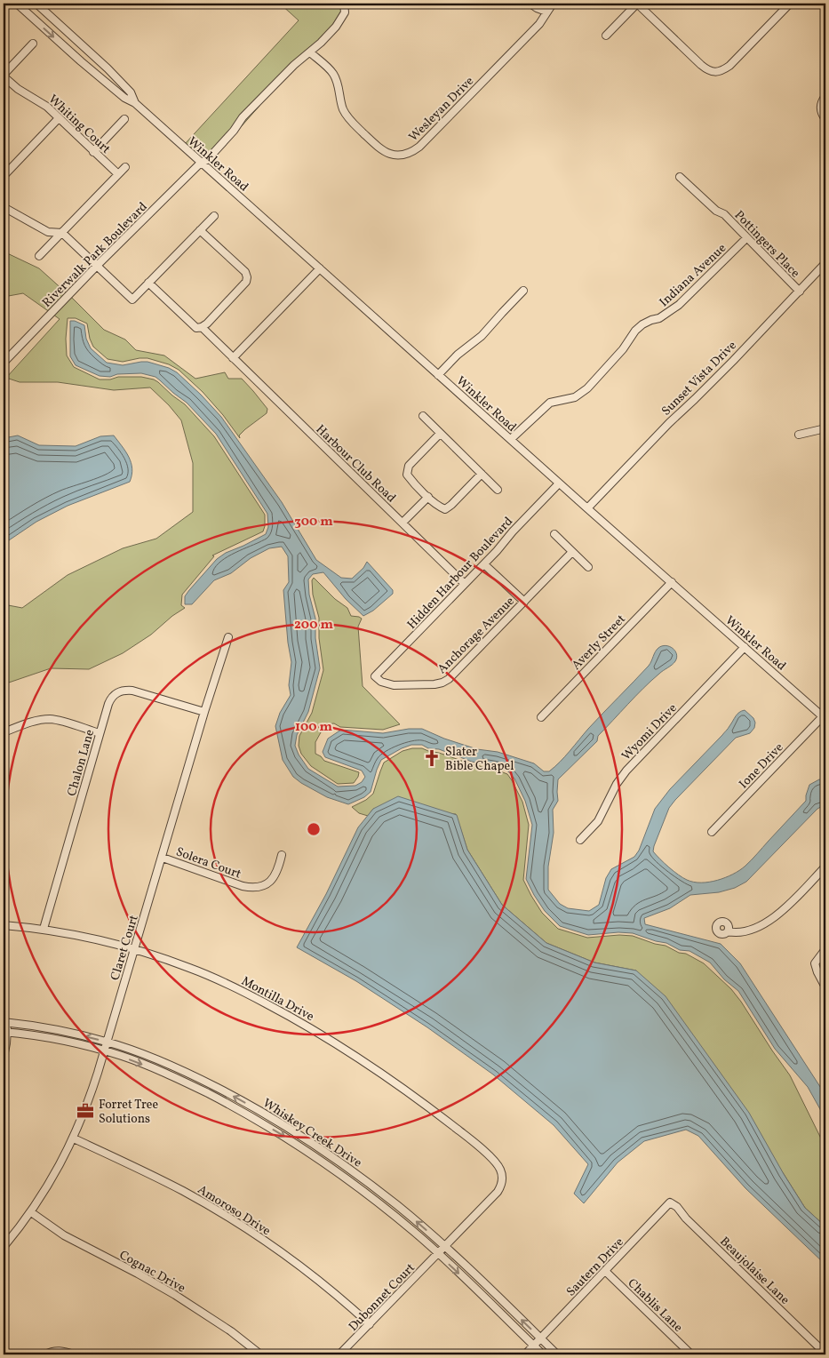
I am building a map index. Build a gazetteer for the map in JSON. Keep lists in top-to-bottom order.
{
  "streets": {
    "street": [
      "Wesleyan Drive",
      "Whiting Court",
      "Winkler Road",
      "Pottingers Place",
      "Riverwalk Park Boulevard",
      "Indiana Avenue",
      "Sunset Vista Drive",
      "Harbour Club Road",
      "Hidden Harbour Boulevard",
      "Anchorage Avenue",
      "Averly Street",
      "Wyomi Drive",
      "Chalon Lane",
      "Ione Drive",
      "Solera Court",
      "Claret Court",
      "Montilla Drive",
      "Whiskey Creek Drive",
      "Amoroso Drive",
      "Sautern Drive",
      "Beaujolaise Lane",
      "Cognac Drive",
      "Dubonnet Court",
      "Chablis Lane"
    ]
  },
  "crossings": [
    ["Wesleyan Drive", "Riverwalk Park Boulevard"],
    ["Winkler Road", "Riverwalk Park Boulevard"],
    ["Winkler Road", "Indiana Avenue"],
    ["Winkler Road", "Sunset Vista Drive"],
    ["Winkler Road", "Hidden Harbour Boulevard"],
    ["Winkler Road", "Averly Street"],
    ["Winkler Road", "Wyomi Drive"],
    ["Winkler Road", "Ione Drive"],
    ["Pottingers Place", "Indiana Avenue"],
    ["Pottingers Place", "Sunset Vista Drive"],
    ["Harbour Club Road", "Hidden Harbour Boulevard"],
    ["Hidden Harbour Boulevard", "Anchorage Avenue"],
    ["Chalon Lane", "Claret Court"],
    ["Chalon Lane", "Montilla Drive"],
    ["Solera Court", "Claret Court"],
    ["Claret Court", "Montilla Drive"],
    ["Claret Court", "Whiskey Creek Drive"],
    ["Claret Court", "Amoroso Drive"],
    ["Claret Court", "Cognac Drive"],
    ["Montilla Drive", "Dubonnet Court"],
    ["Whiskey Creek Drive", "Sautern Drive"],
    ["Whiskey Creek Drive", "Dubonnet Court"],
    ["Amoroso Drive", "Dubonnet Court"],
    ["Sautern Drive", "Beaujolaise Lane"],
    ["Sautern Drive", "Chablis Lane"]
  ],
  "places": {
    "church": ["Slater Bible Chapel"],
    "office": ["Forret Tree Solutions"]
  },
  "rings": ["300 m", "200 m", "100 m"]
}
